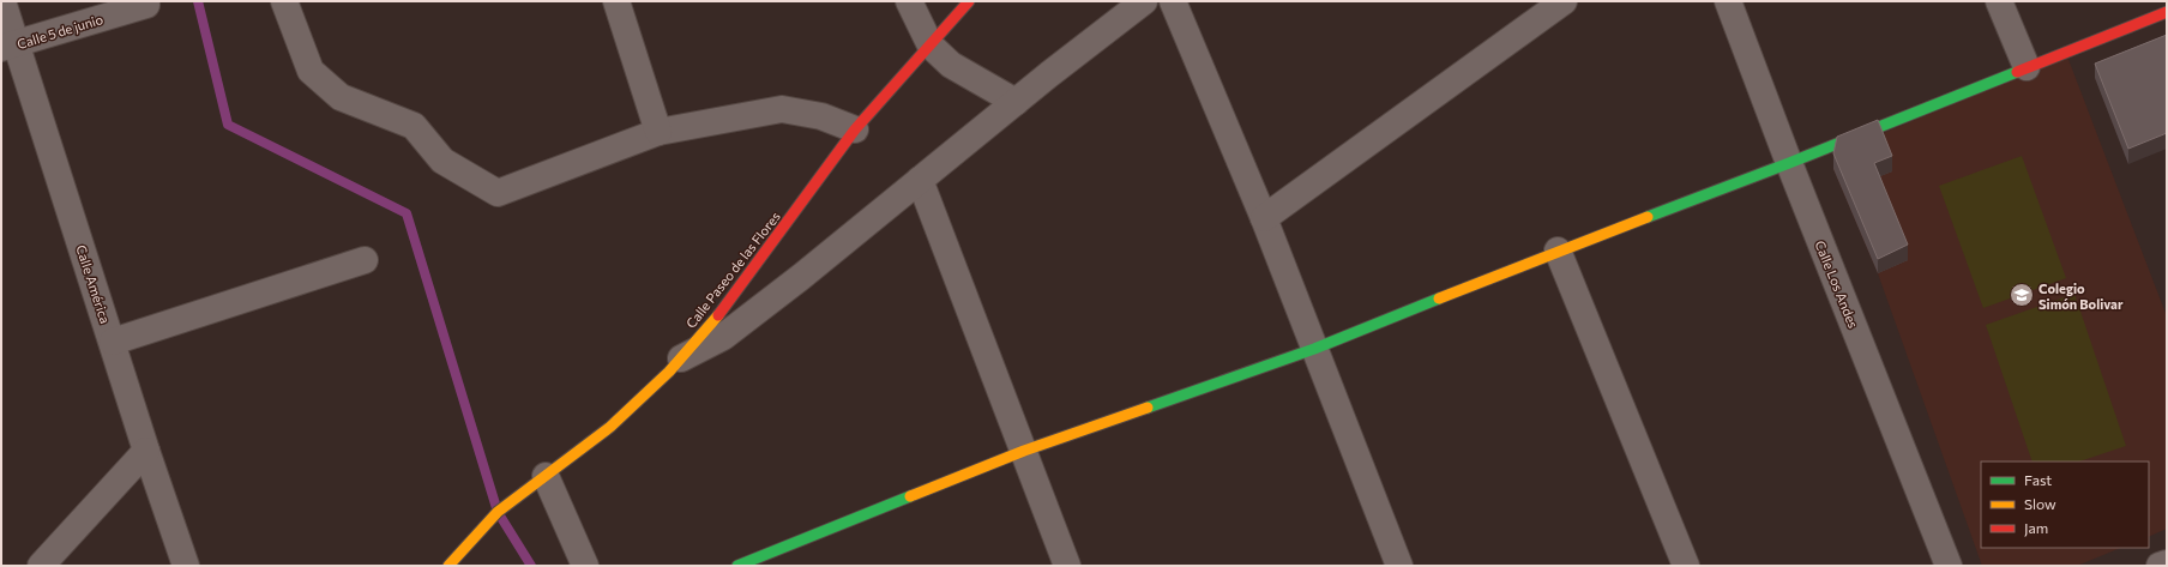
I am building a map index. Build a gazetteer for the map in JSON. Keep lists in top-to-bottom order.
{
  "streets": {
    "street": [
      "Calle 5 de junio",
      "Calle Paseo de las Flores",
      "Calle América",
      "Calle Los Andes"
    ]
  },
  "crossings": [
    ["Calle 5 de junio", "Calle América"]
  ],
  "places": {
    "school or university": ["Colegio Simón Bolivar"]
  },
  "legend": ["Fast", "Slow", "Jam"]
}
